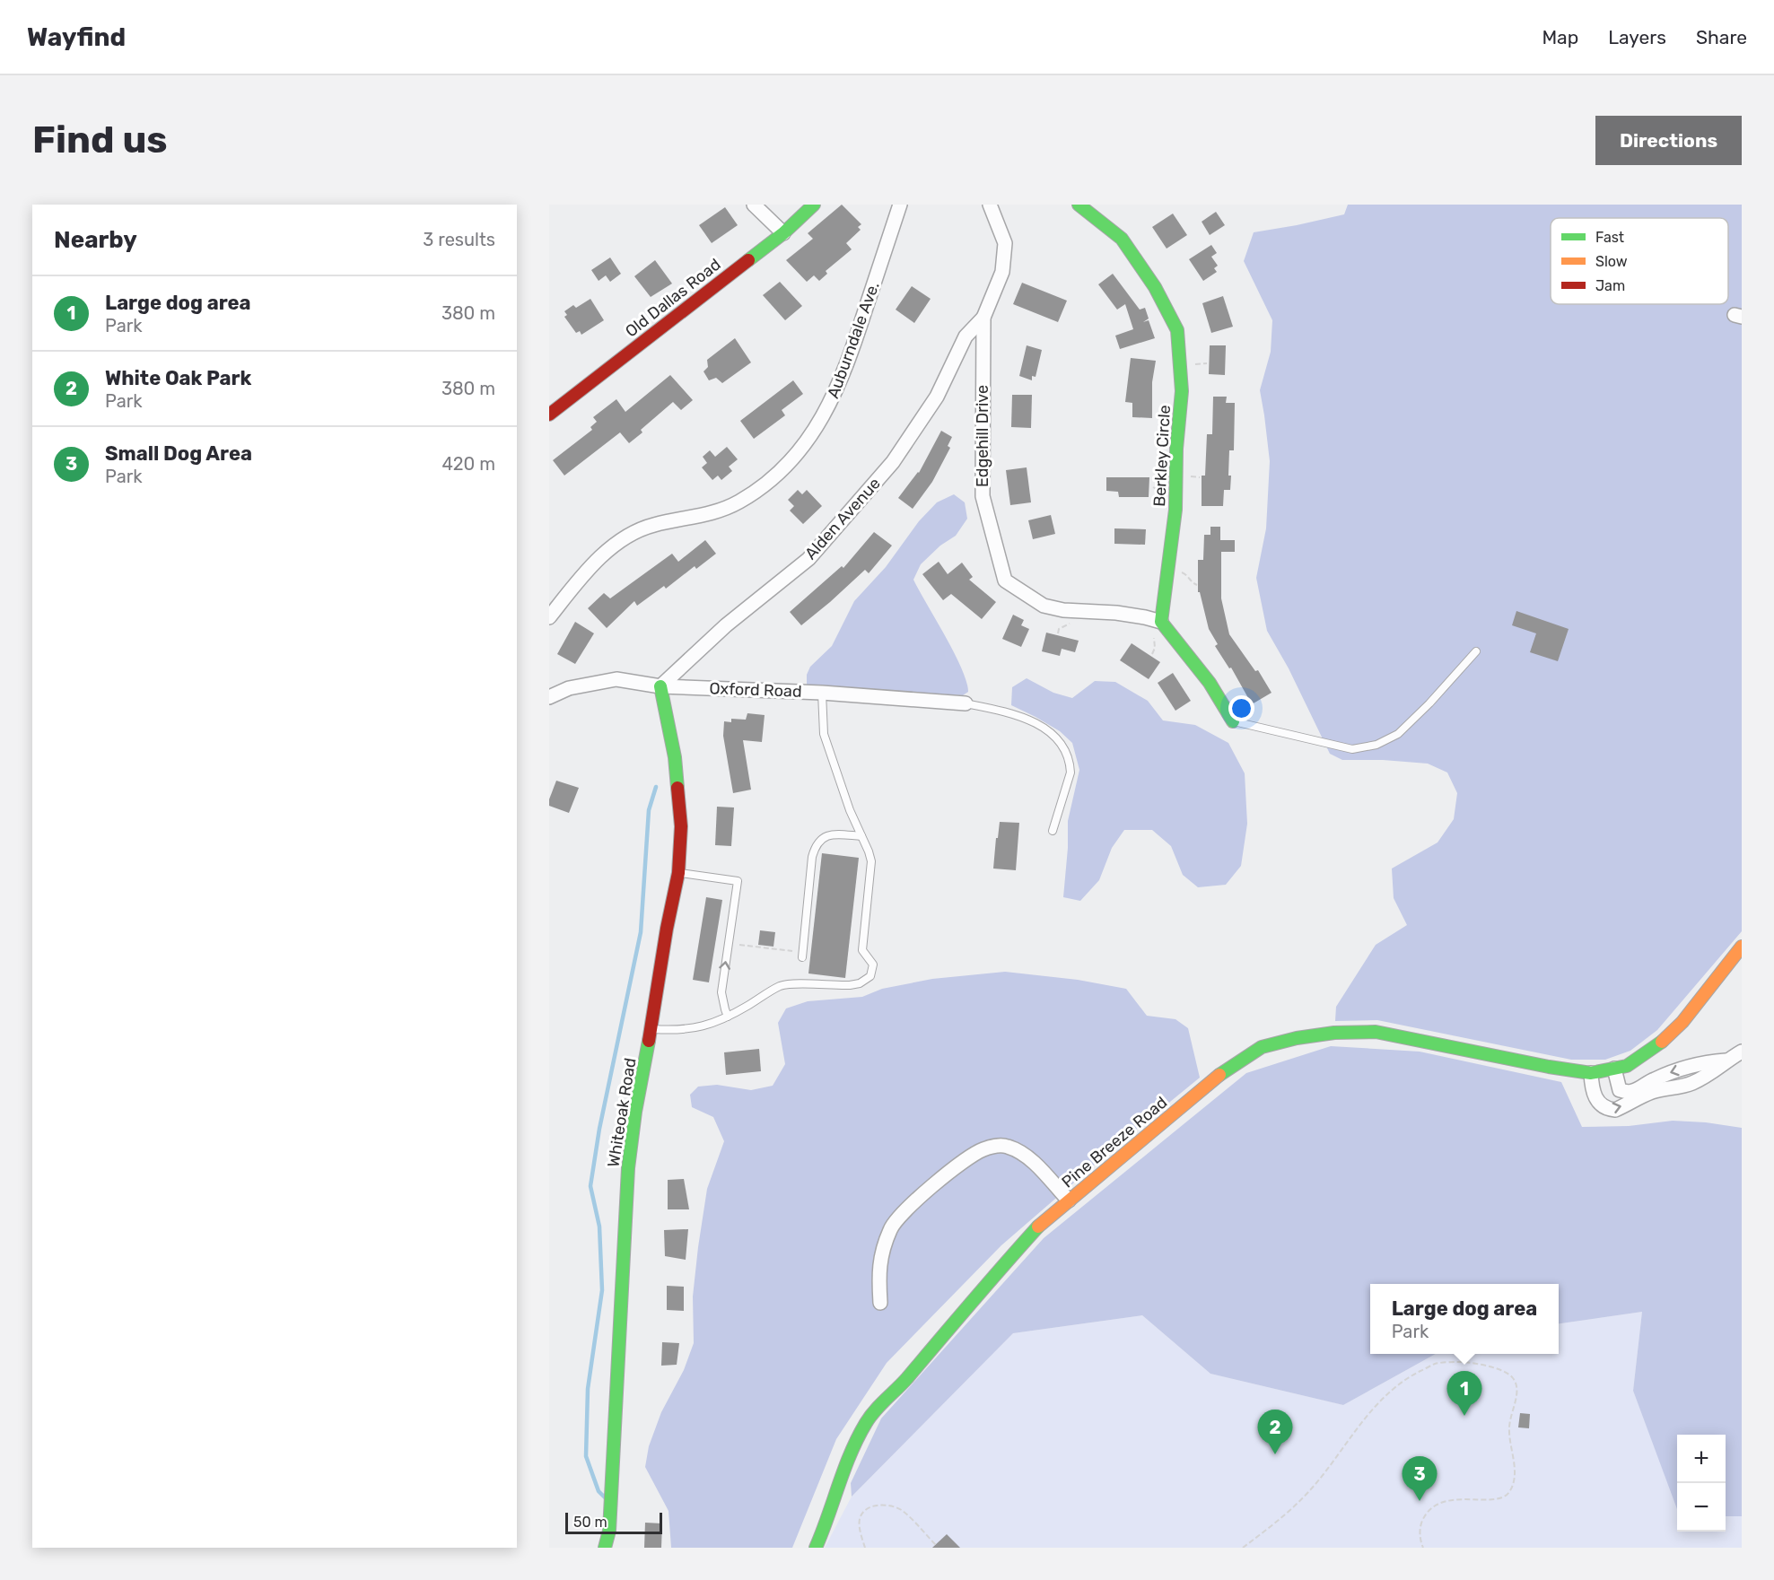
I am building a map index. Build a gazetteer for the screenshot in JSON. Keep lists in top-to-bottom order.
{
  "streets": {
    "street": [
      "Old Dallas Road",
      "Auburndale Ave.",
      "Edgehill Drive",
      "Berkley Circle",
      "Alden Avenue",
      "Oxford Road",
      "Whiteoak Road",
      "Pine Breeze Road"
    ]
  },
  "crossings": [
    ["Edgehill Drive", "Berkley Circle"],
    ["Edgehill Drive", "Alden Avenue"],
    ["Alden Avenue", "Oxford Road"],
    ["Alden Avenue", "Whiteoak Road"],
    ["Oxford Road", "Whiteoak Road"]
  ],
  "legend": ["Fast", "Slow", "Jam"],
  "scale_bar": "50 m",
  "page": {
    "header": "Wayfind",
    "nav": ["Map", "Layers", "Share"],
    "buttons": "Directions",
    "title": "Find us",
    "heading": ["Nearby", "3 results"],
    "list": [
      {
        "mark": "1",
        "name": "Large dog area",
        "note": "Park",
        "value": "380 m"
      },
      {
        "mark": "2",
        "name": "White Oak Park",
        "note": "Park",
        "value": "380 m"
      },
      {
        "mark": "3",
        "name": "Small Dog Area",
        "note": "Park",
        "value": "420 m"
      }
    ],
    "popup": ["Large dog area", "Park"],
    "pins": ["1", "2", "3"],
    "map_buttons": ["+", "−"],
    "scale": "50 m"
  }
}
